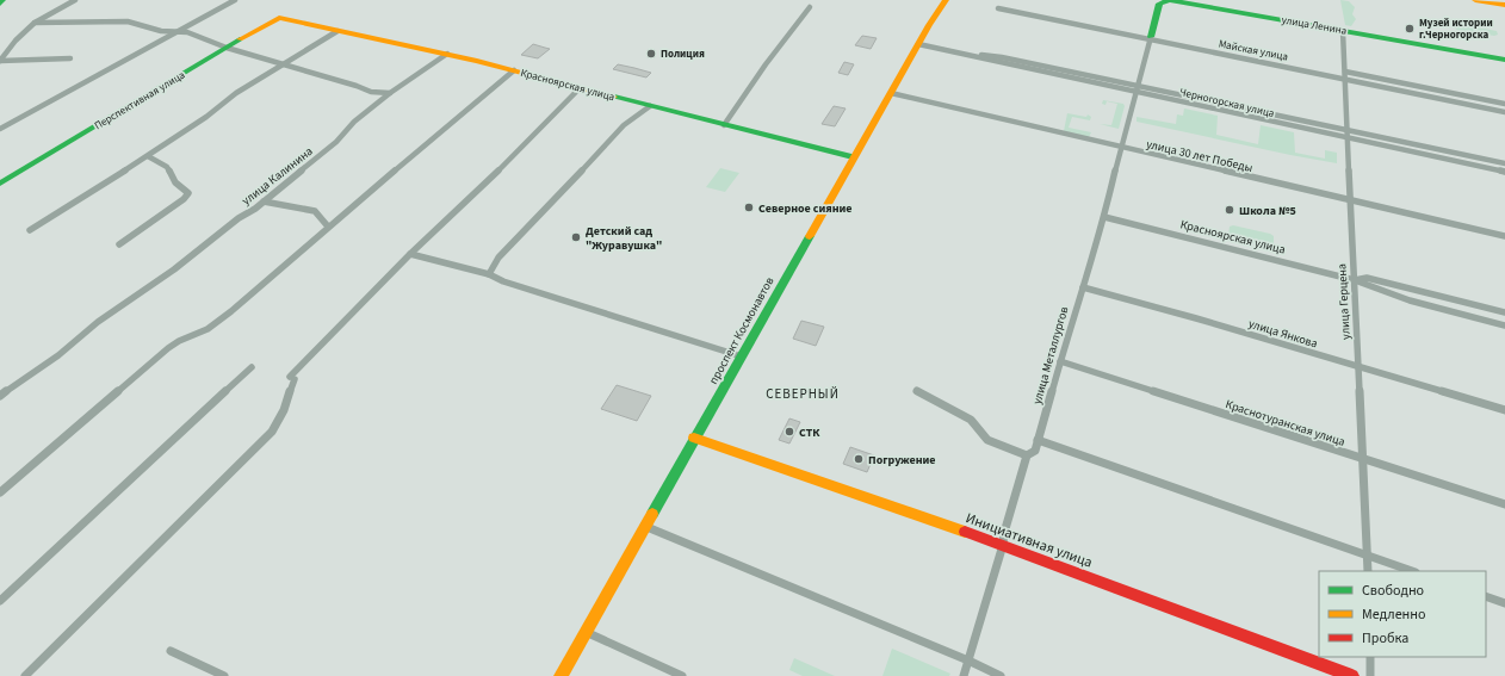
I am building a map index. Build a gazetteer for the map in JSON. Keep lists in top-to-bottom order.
{
  "streets": {
    "main road": [
      "улица Ленина",
      "Красноярская улица",
      "Перспективная улица",
      "проспект Космонавтов",
      "Инициативная улица"
    ],
    "street": [
      "Майская улица",
      "Черногорская улица",
      "улица 30 лет Победы",
      "улица Калинина",
      "улица Герцена",
      "улица Янкова",
      "улица Металлургов",
      "Краснотуранская улица"
    ]
  },
  "crossings": [
    ["улица Ленина", "Майская улица"],
    ["улица Ленина", "улица Герцена"],
    ["улица Ленина", "улица Металлургов"],
    ["Майская улица", "улица Герцена"],
    ["Майская улица", "улица Металлургов"],
    ["Красноярская улица", "Перспективная улица"],
    ["Красноярская улица", "улица Калинина"],
    ["Красноярская улица", "улица Герцена"],
    ["Красноярская улица", "проспект Космонавтов"],
    ["Красноярская улица", "улица Металлургов"],
    ["Черногорская улица", "улица Герцена"],
    ["Черногорская улица", "проспект Космонавтов"],
    ["Черногорская улица", "улица Металлургов"],
    ["улица 30 лет Победы", "улица Герцена"],
    ["улица 30 лет Победы", "проспект Космонавтов"],
    ["улица 30 лет Победы", "улица Металлургов"],
    ["улица Герцена", "улица Янкова"],
    ["улица Герцена", "Краснотуранская улица"],
    ["проспект Космонавтов", "Инициативная улица"],
    ["улица Янкова", "улица Металлургов"],
    ["улица Металлургов", "Краснотуранская улица"],
    ["улица Металлургов", "Инициативная улица"]
  ],
  "districts": ["СЕВЕРНЫЙ"],
  "places": [
    "Музей истории г.Черногорска",
    "Полиция",
    "Северное сияние",
    "Школа №5",
    "Детский сад \"Журавушка\"",
    "СТК",
    "Погружение"
  ],
  "legend": ["Свободно", "Медленно", "Пробка"]
}
